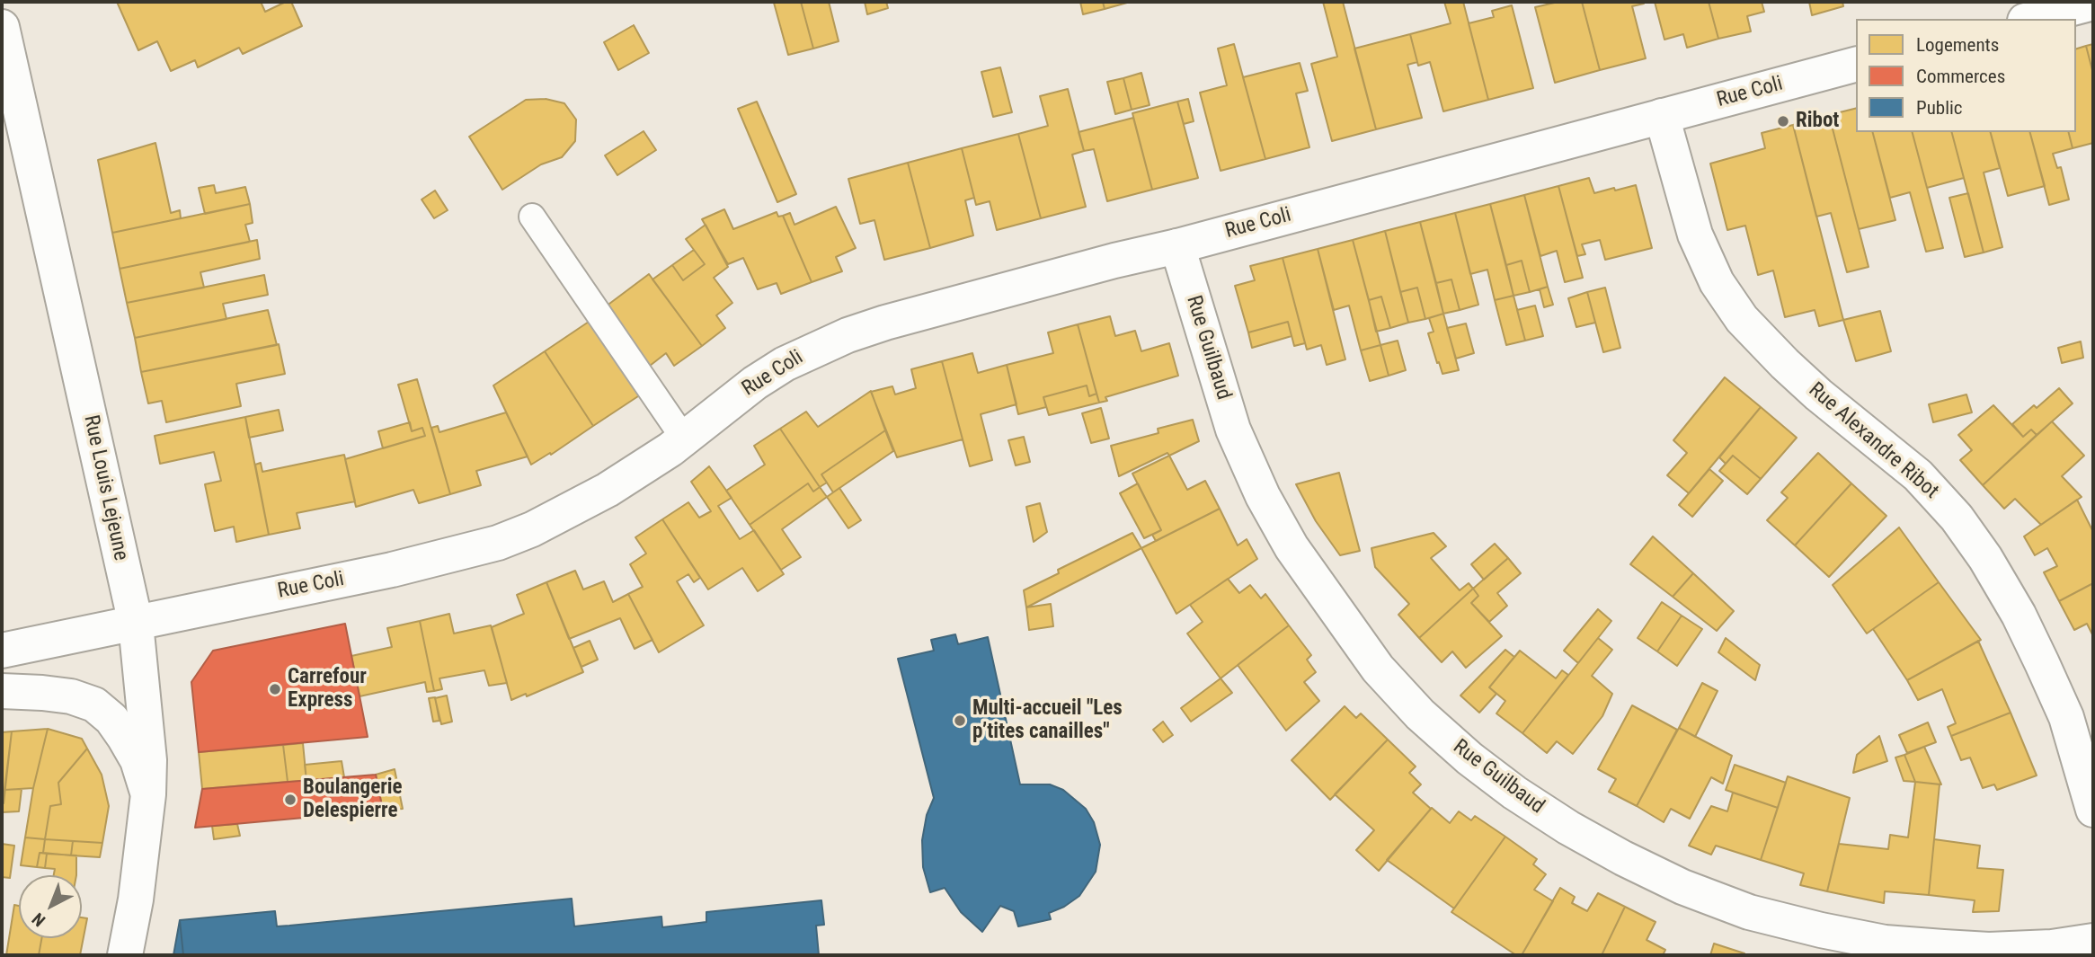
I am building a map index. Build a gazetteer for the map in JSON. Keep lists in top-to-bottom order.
{
  "streets": {
    "street": [
      "Rue Coli",
      "Rue Guilbaud",
      "Rue Alexandre Ribot",
      "Rue Louis Lejeune"
    ]
  },
  "crossings": [
    ["Rue Coli", "Rue Guilbaud"],
    ["Rue Coli", "Rue Alexandre Ribot"],
    ["Rue Coli", "Rue Louis Lejeune"]
  ],
  "places": [
    "Ribot",
    "Carrefour Express",
    "Multi-accueil \"Les p’tites canailles\"",
    "Boulangerie Delespierre"
  ],
  "legend": ["Logements", "Commerces", "Public"],
  "north": "bottom left"
}
